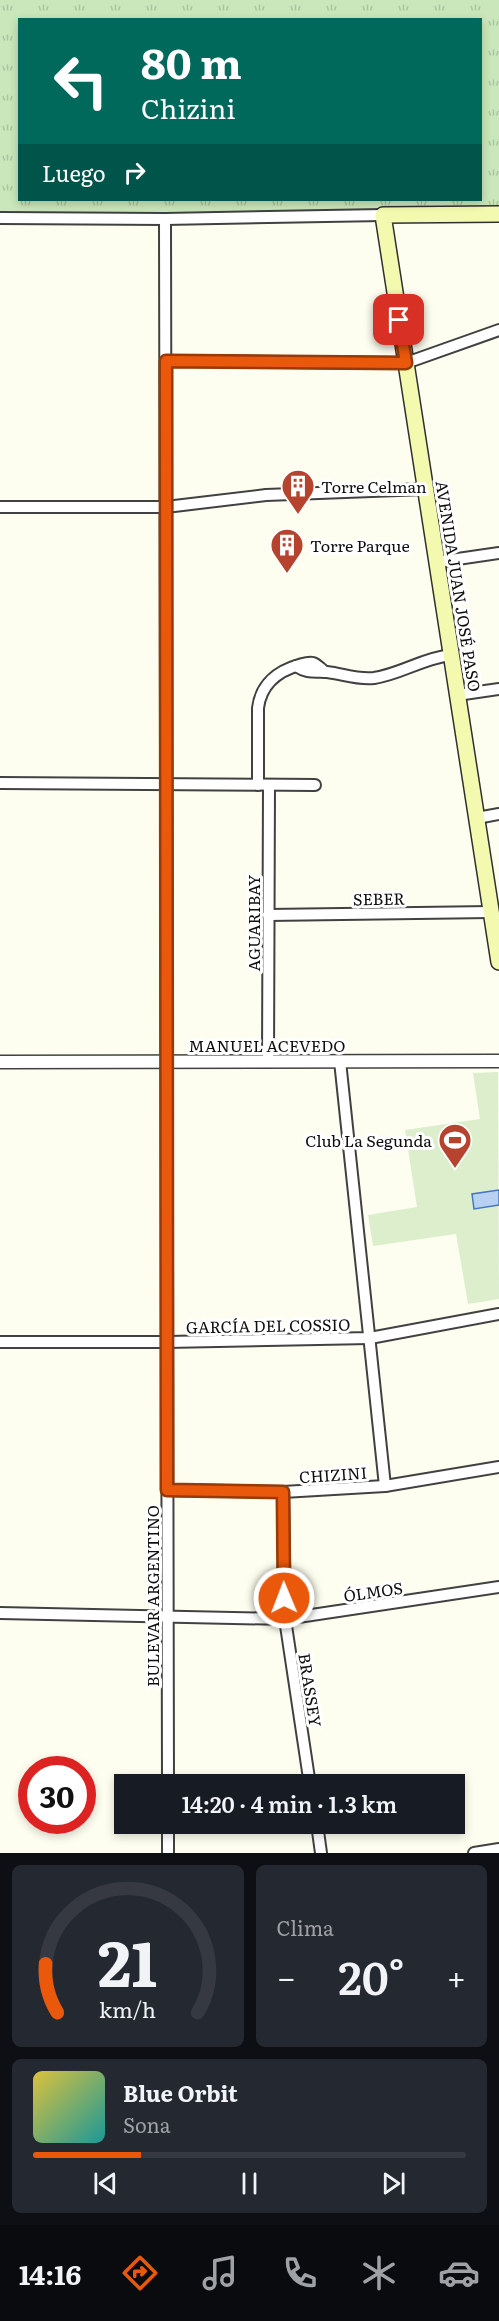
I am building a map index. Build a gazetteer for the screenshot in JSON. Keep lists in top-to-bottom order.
{
  "streets": {
    "main road": ["AVENIDA JUAN JOSÉ PASO"],
    "street": [
      "SEBER",
      "AGUARIBAY",
      "MANUEL ACEVEDO",
      "GARCÍA DEL COSSIO",
      "CHIZINI",
      "ÓLMOS",
      "BULEVAR ARGENTINO",
      "BRASSEY"
    ]
  },
  "crossings": [
    ["AVENIDA JUAN JOSÉ PASO", "SEBER"],
    ["AVENIDA JUAN JOSÉ PASO", "AGUARIBAY"],
    ["SEBER", "AGUARIBAY"],
    ["AGUARIBAY", "MANUEL ACEVEDO"],
    ["MANUEL ACEVEDO", "BULEVAR ARGENTINO"],
    ["GARCÍA DEL COSSIO", "BULEVAR ARGENTINO"],
    ["CHIZINI", "BULEVAR ARGENTINO"],
    ["CHIZINI", "BRASSEY"],
    ["ÓLMOS", "BULEVAR ARGENTINO"],
    ["ÓLMOS", "BRASSEY"]
  ],
  "places": {
    "building": ["Torre Celman", "Torre Parque"],
    "sports": ["Club La Segunda"]
  },
  "page": {
    "turn": ["80 m", "Chizini"],
    "then": "Luego",
    "limit": "30",
    "trip": "14:20 · 4 min · 1.3 km",
    "tile": "Clima",
    "heat": ["−", "20°", "+"],
    "song": ["Blue Orbit", "Sona"],
    "tabs": "14:16",
    "gauge": ["21", "km/h"]
  }
}
